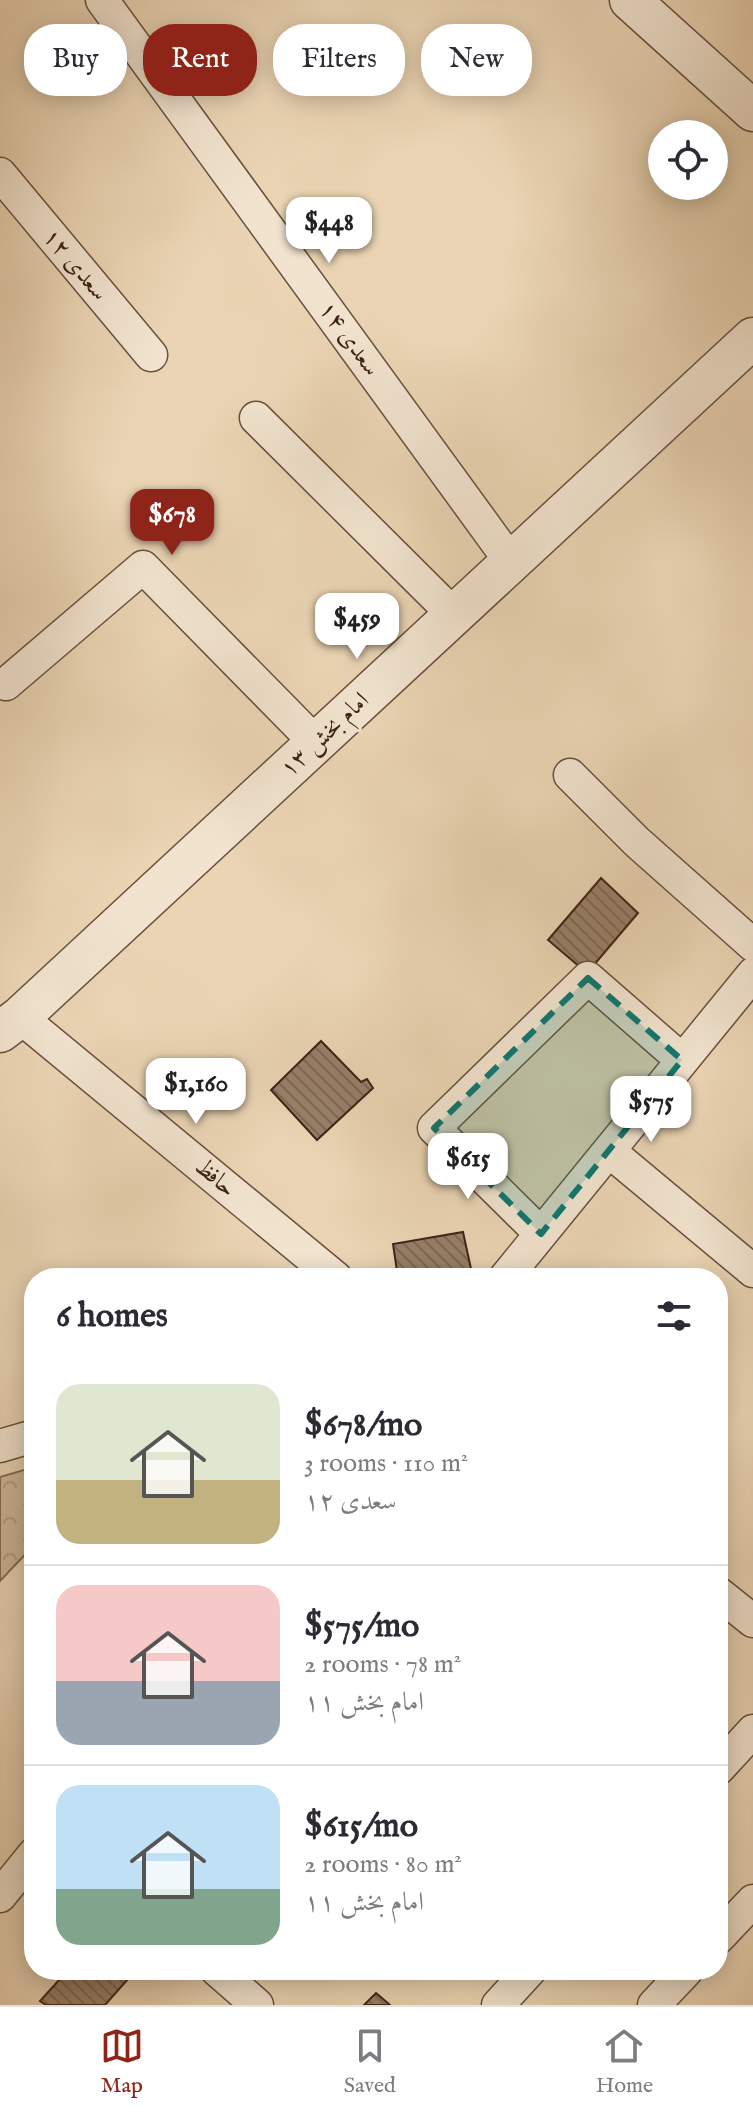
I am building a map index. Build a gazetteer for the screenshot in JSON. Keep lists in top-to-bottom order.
{
  "streets": {
    "street": [
      "سعدی ۱۲",
      "سعدی ۱۴",
      "امام بخش ۱۳",
      "حافظ"
    ]
  },
  "crossings": [
    ["سعدی ۱۴", "امام بخش ۱۳"],
    ["امام بخش ۱۳", "حافظ"]
  ],
  "page": {
    "chip": [
      "Buy",
      "Rent",
      "Filters",
      "New"
    ],
    "price": [
      "$448",
      "$678",
      "$459",
      "$1,160",
      "$575",
      "$615"
    ],
    "heading": "6 homes",
    "list": [
      {
        "name": "$678/mo",
        "note": "3 rooms · 110 m² · سعدی ۱۲"
      },
      {
        "name": "$575/mo",
        "note": "2 rooms · 78 m² · امام بخش ۱۱"
      },
      {
        "name": "$615/mo",
        "note": "2 rooms · 80 m² · امام بخش ۱۱"
      }
    ],
    "tabs": ["Map", "Saved", "Home"]
  }
}
